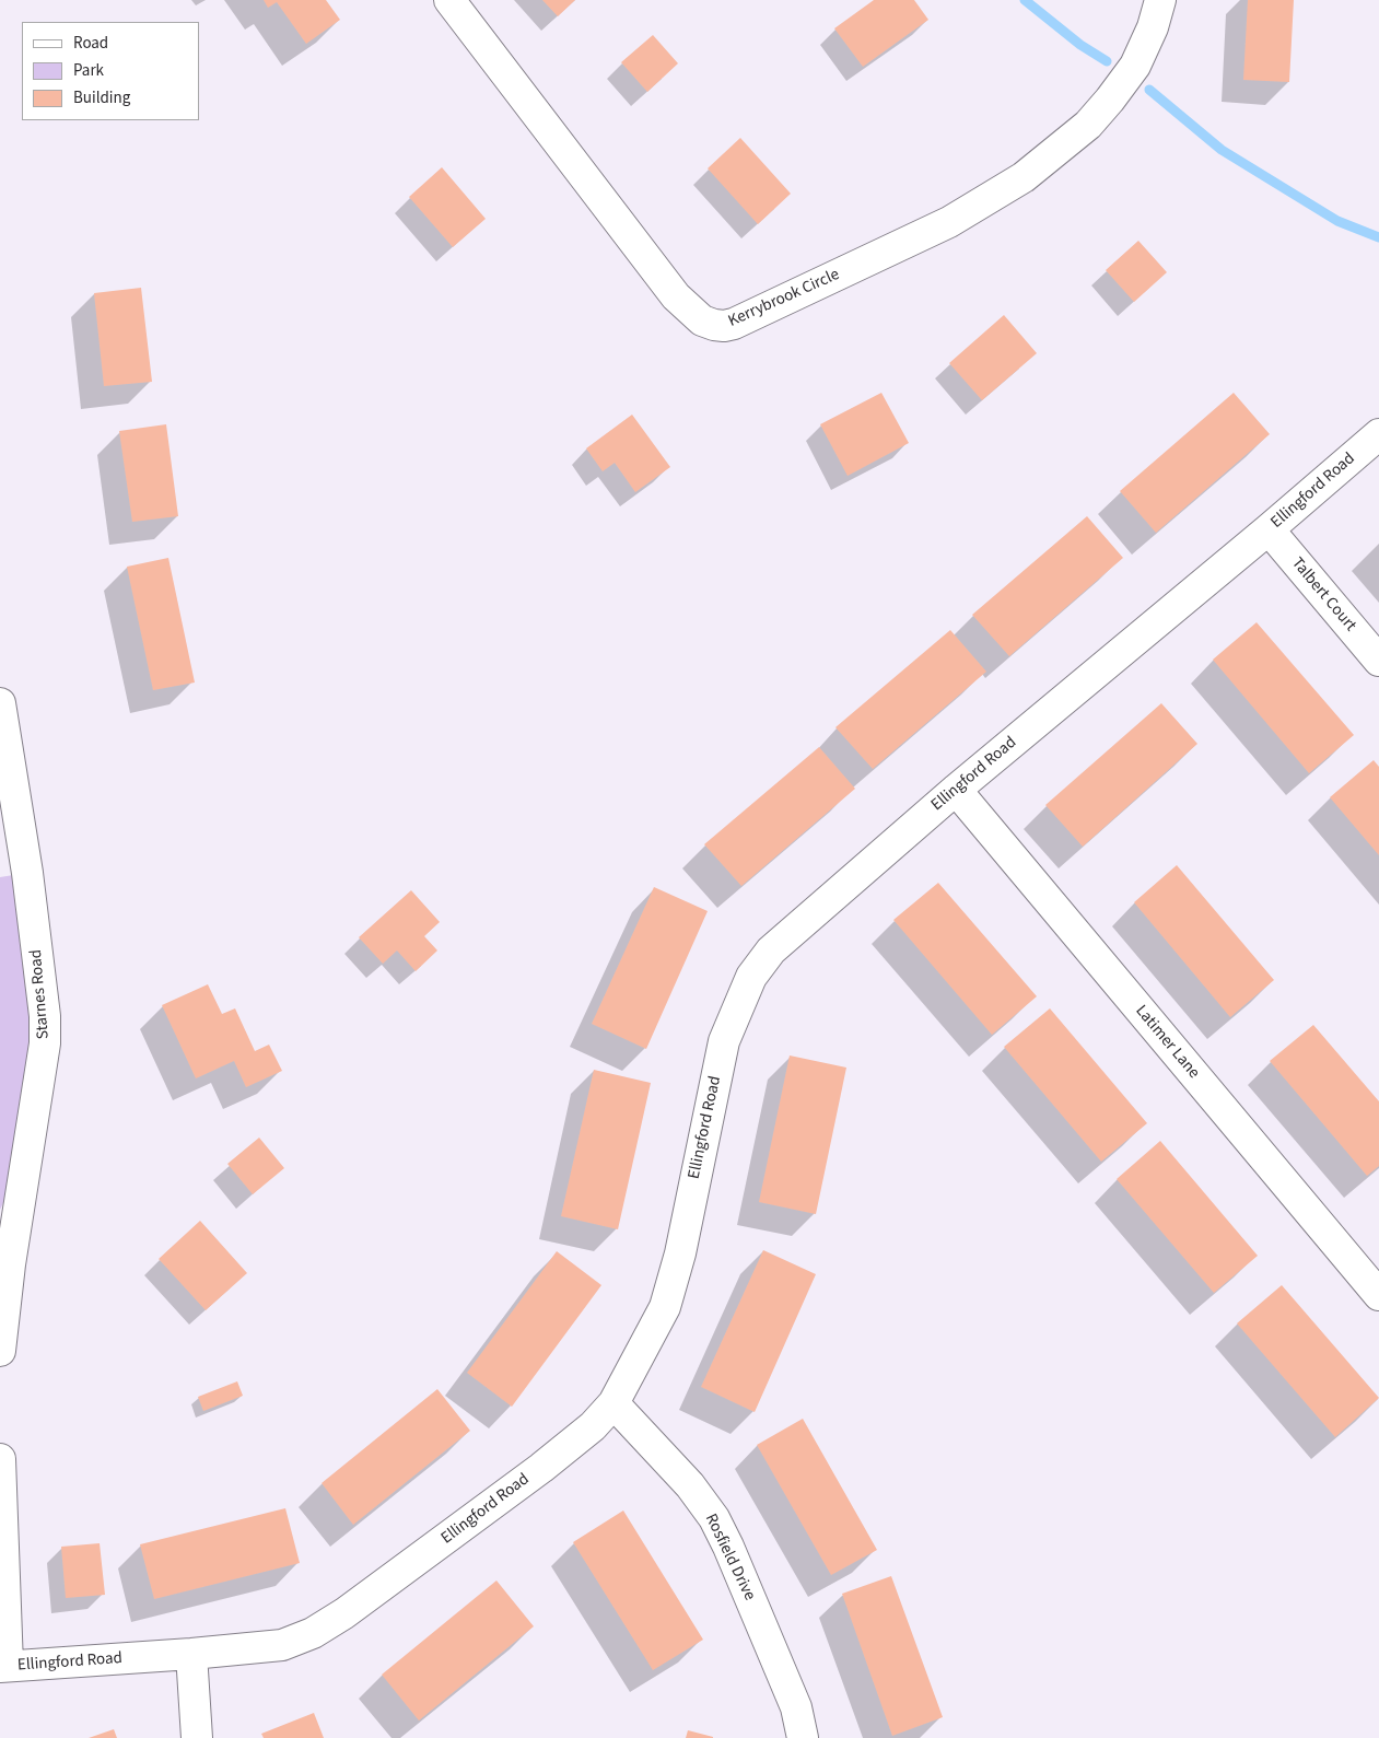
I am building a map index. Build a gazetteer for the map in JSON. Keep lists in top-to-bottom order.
{
  "streets": {
    "street": [
      "Kerrybrook Circle",
      "Ellingford Road",
      "Talbert Court",
      "Starnes Road",
      "Latimer Lane",
      "Rosfield Drive"
    ]
  },
  "crossings": [
    ["Ellingford Road", "Talbert Court"],
    ["Ellingford Road", "Latimer Lane"],
    ["Ellingford Road", "Rosfield Drive"]
  ],
  "legend": ["Road", "Park", "Building"]
}
